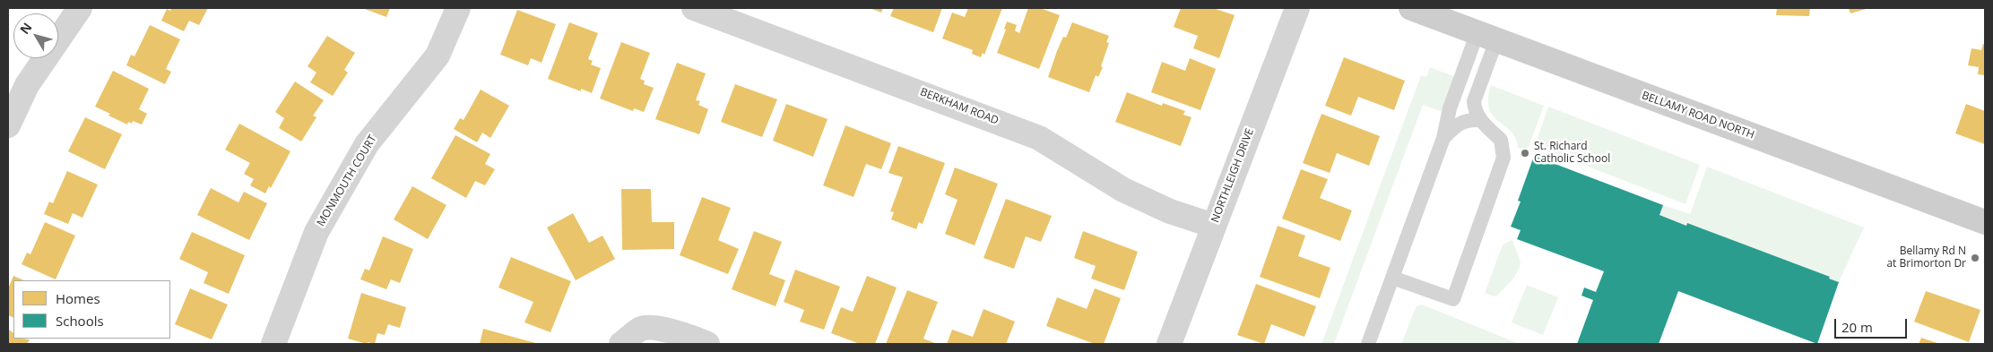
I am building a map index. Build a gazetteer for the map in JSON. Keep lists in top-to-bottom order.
{
  "streets": {
    "street": [
      "BERKHAM ROAD",
      "BELLAMY ROAD NORTH",
      "NORTHLEIGH DRIVE",
      "MONMOUTH COURT"
    ]
  },
  "crossings": [
    ["BERKHAM ROAD", "NORTHLEIGH DRIVE"]
  ],
  "places": ["St. Richard Catholic School", "Bellamy Rd N at Brimorton Dr"],
  "legend": ["Homes", "Schools"],
  "scale_bar": "20 m",
  "north": "top left"
}
